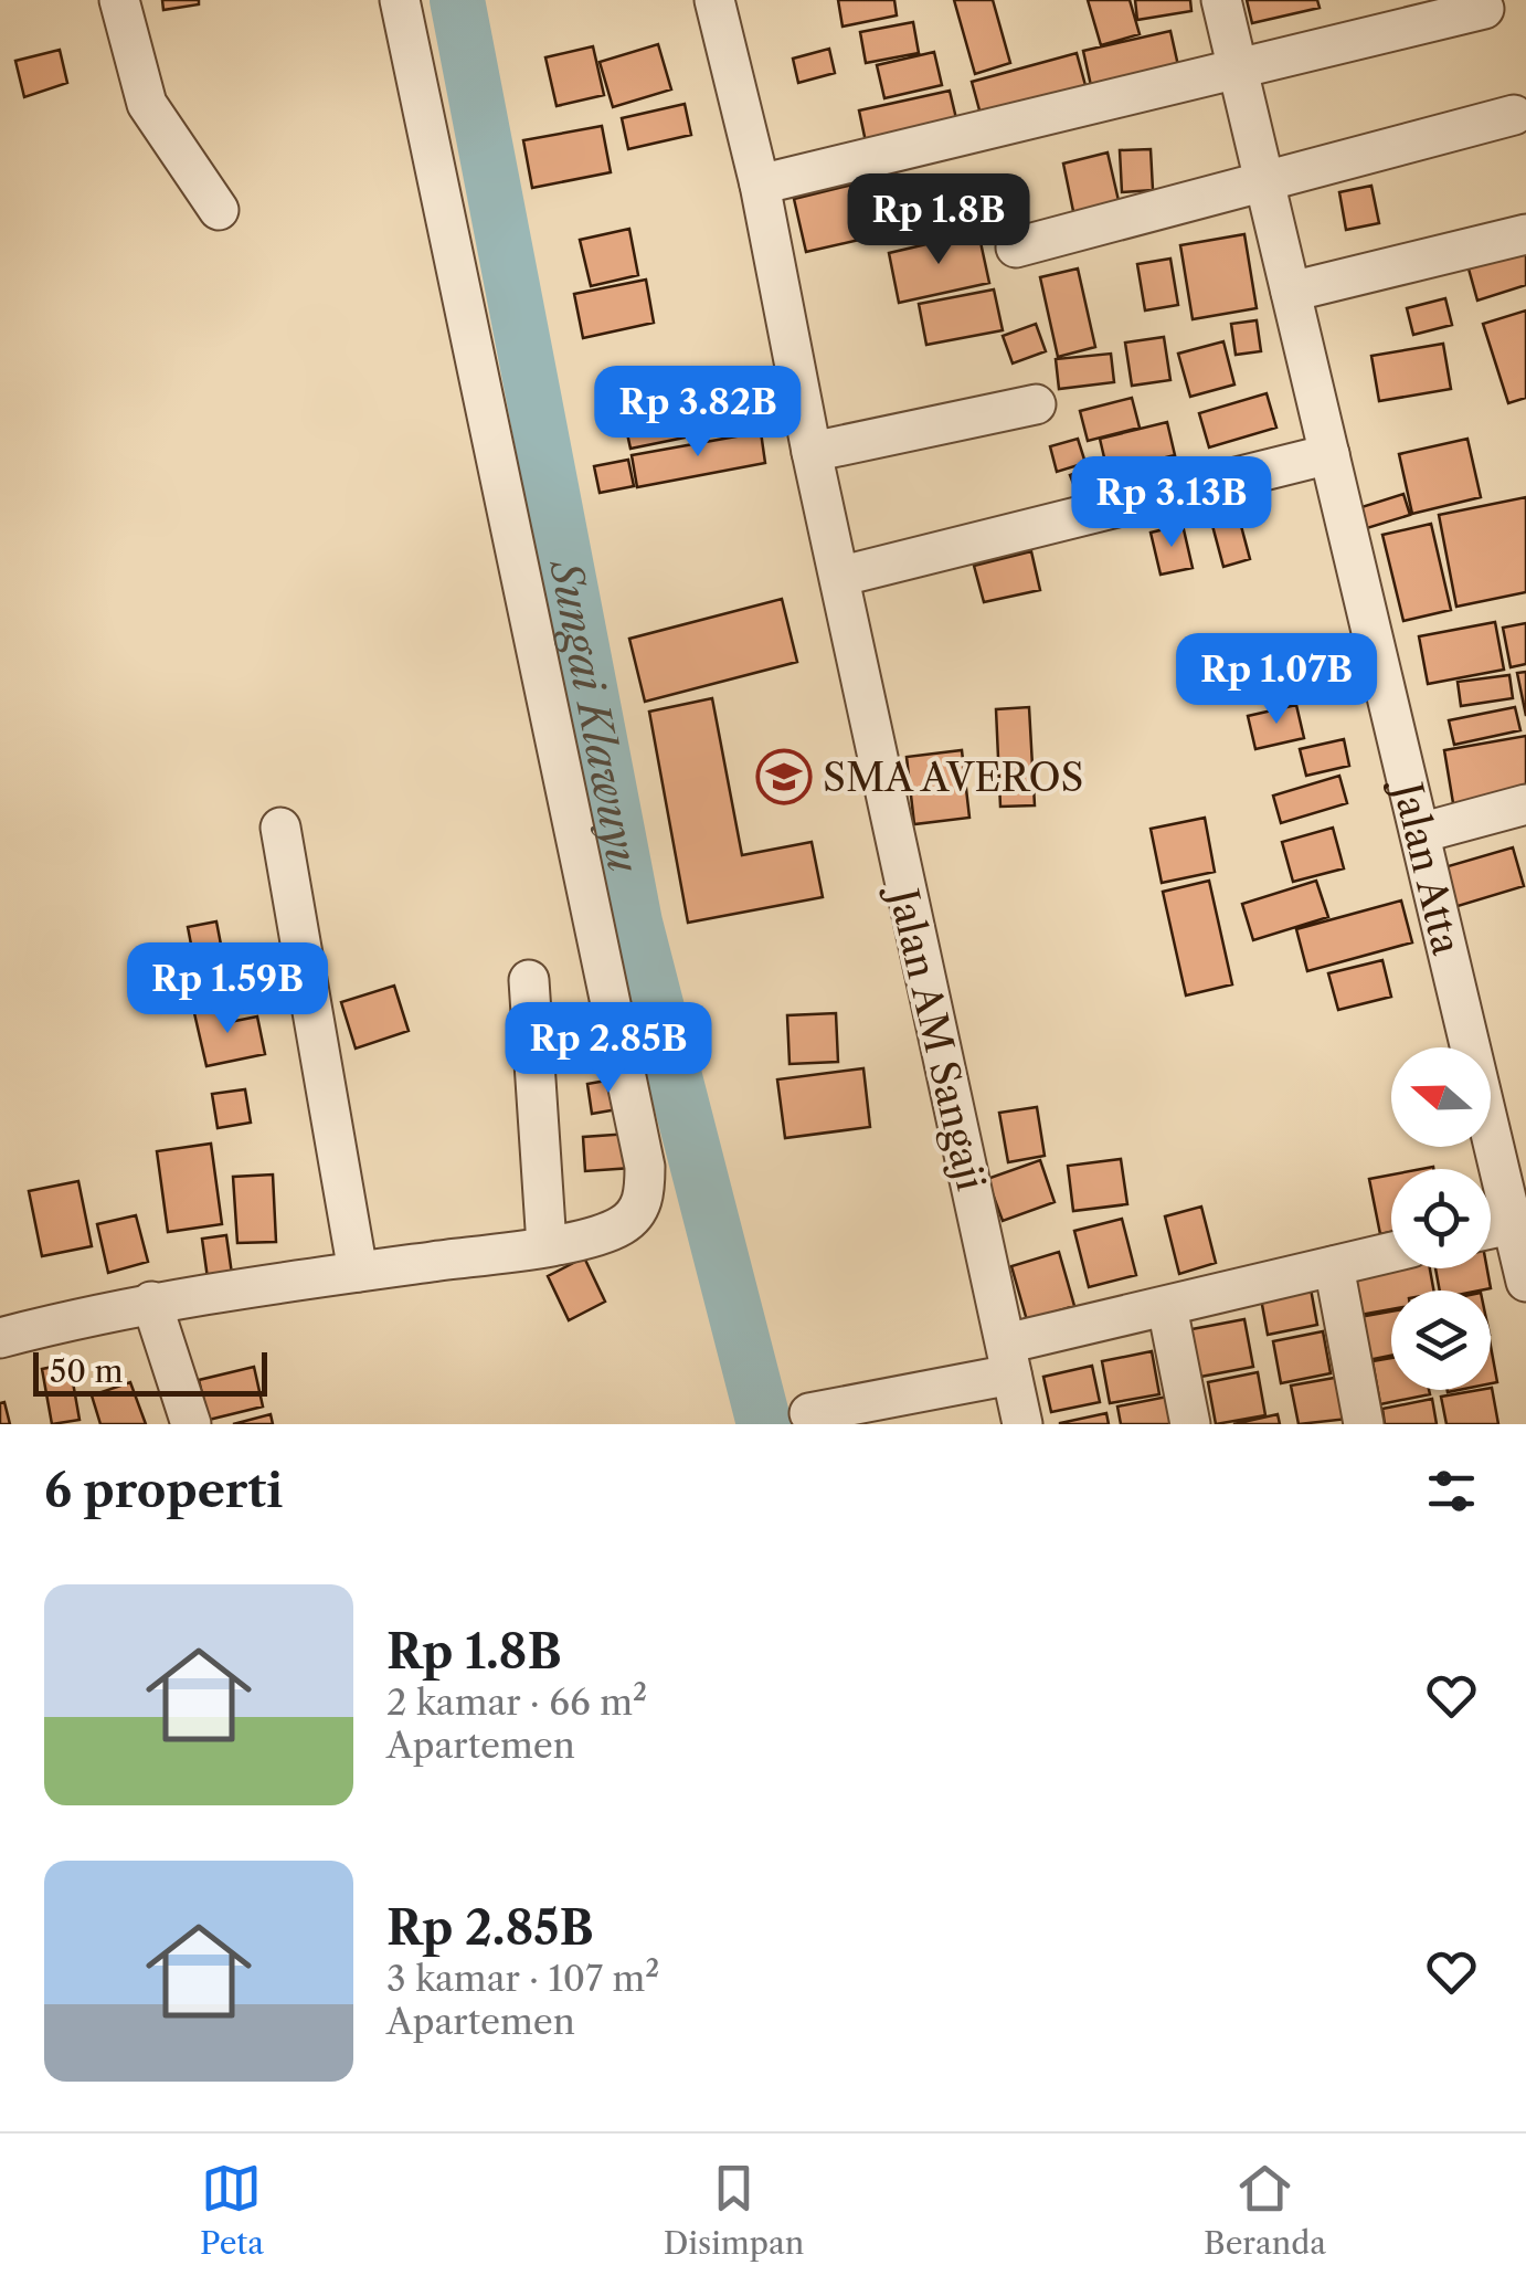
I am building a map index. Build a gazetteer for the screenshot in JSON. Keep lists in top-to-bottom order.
{
  "streets": {
    "street": ["Jalan Atta", "Jalan AM Sangaji"]
  },
  "water": ["Sungai Klawuyu"],
  "places": {
    "school or university": ["SMA AVEROS"]
  },
  "scale_bar": "50 m",
  "north": "left",
  "page": {
    "price": [
      "Rp 1.8B",
      "Rp 3.82B",
      "Rp 3.13B",
      "Rp 1.07B",
      "Rp 1.59B",
      "Rp 2.85B"
    ],
    "scale": "50 m",
    "heading": "6 properti",
    "list": [
      {
        "name": "Rp 1.8B",
        "note": "2 kamar · 66 m² · Apartemen"
      },
      {
        "name": "Rp 2.85B",
        "note": "3 kamar · 107 m² · Apartemen"
      }
    ],
    "tabs": ["Peta", "Disimpan", "Beranda"]
  }
}
